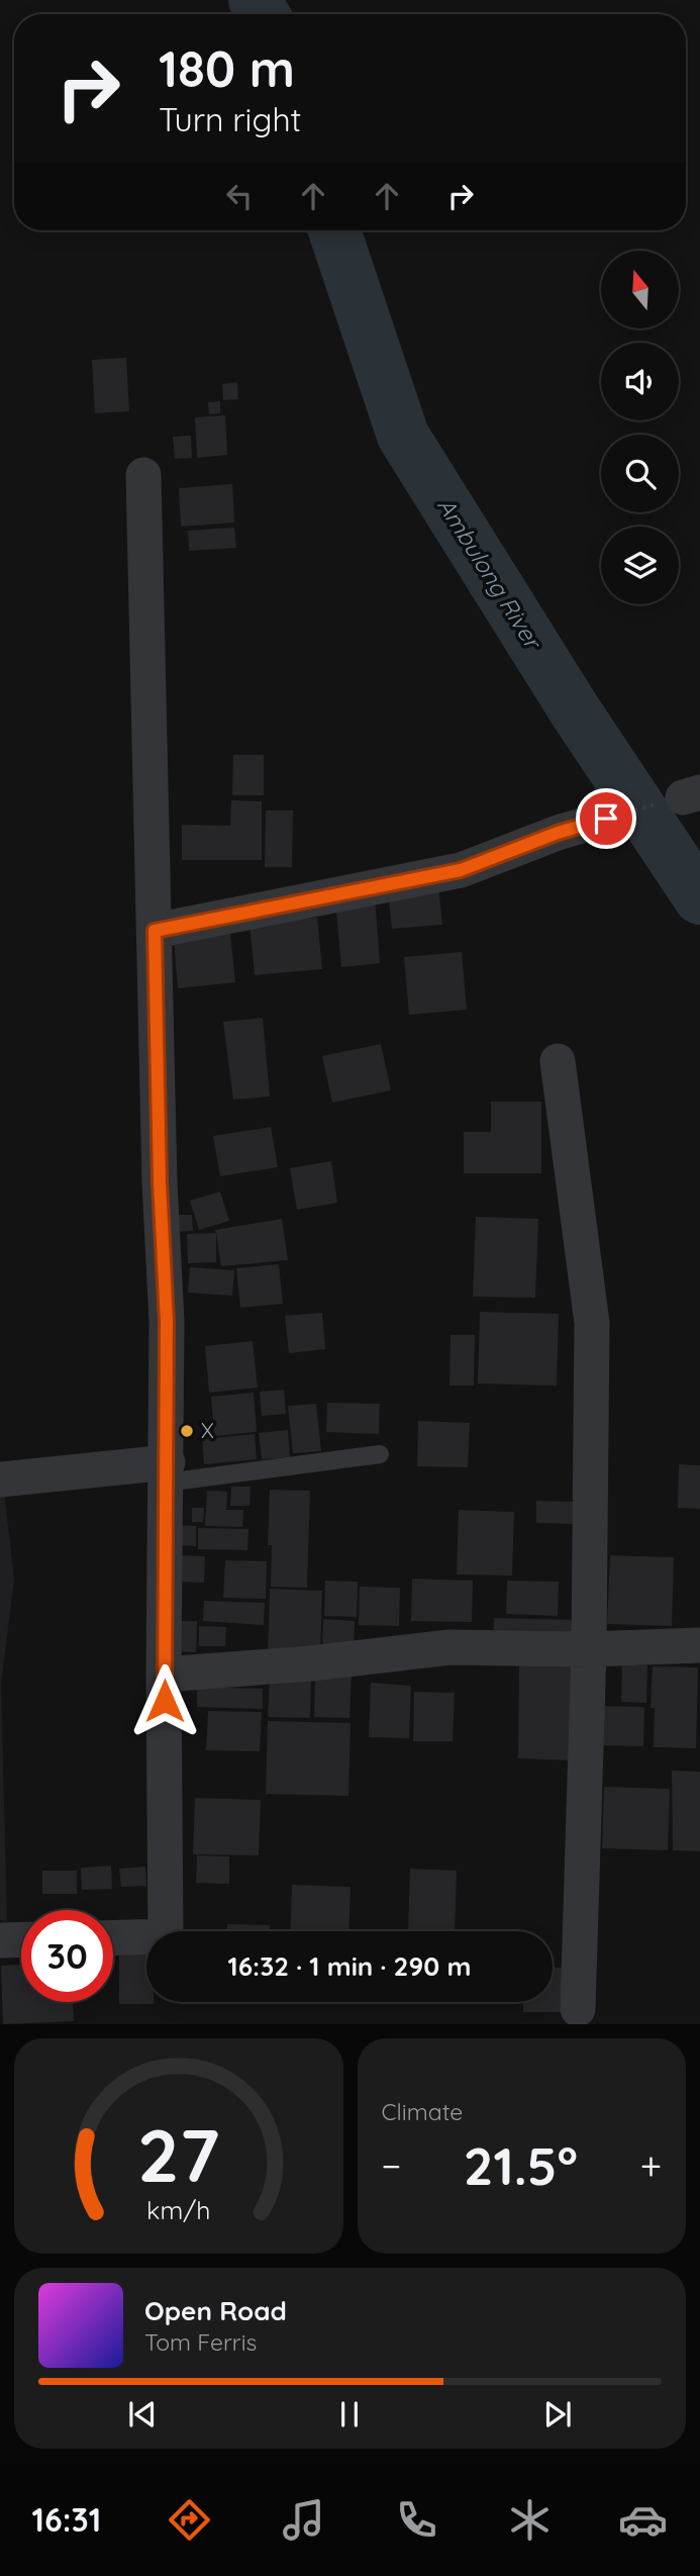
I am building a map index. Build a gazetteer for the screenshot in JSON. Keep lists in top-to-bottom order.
{
  "water": ["Ambulong River"],
  "places": ["X"],
  "north": "top",
  "page": {
    "turn": ["180 m", "Turn right"],
    "limit": "30",
    "trip": "16:32 · 1 min · 290 m",
    "tile": "Climate",
    "heat": ["−", "21.5°", "+"],
    "song": ["Open Road", "Tom Ferris"],
    "tabs": "16:31",
    "gauge": ["27", "km/h"]
  }
}
